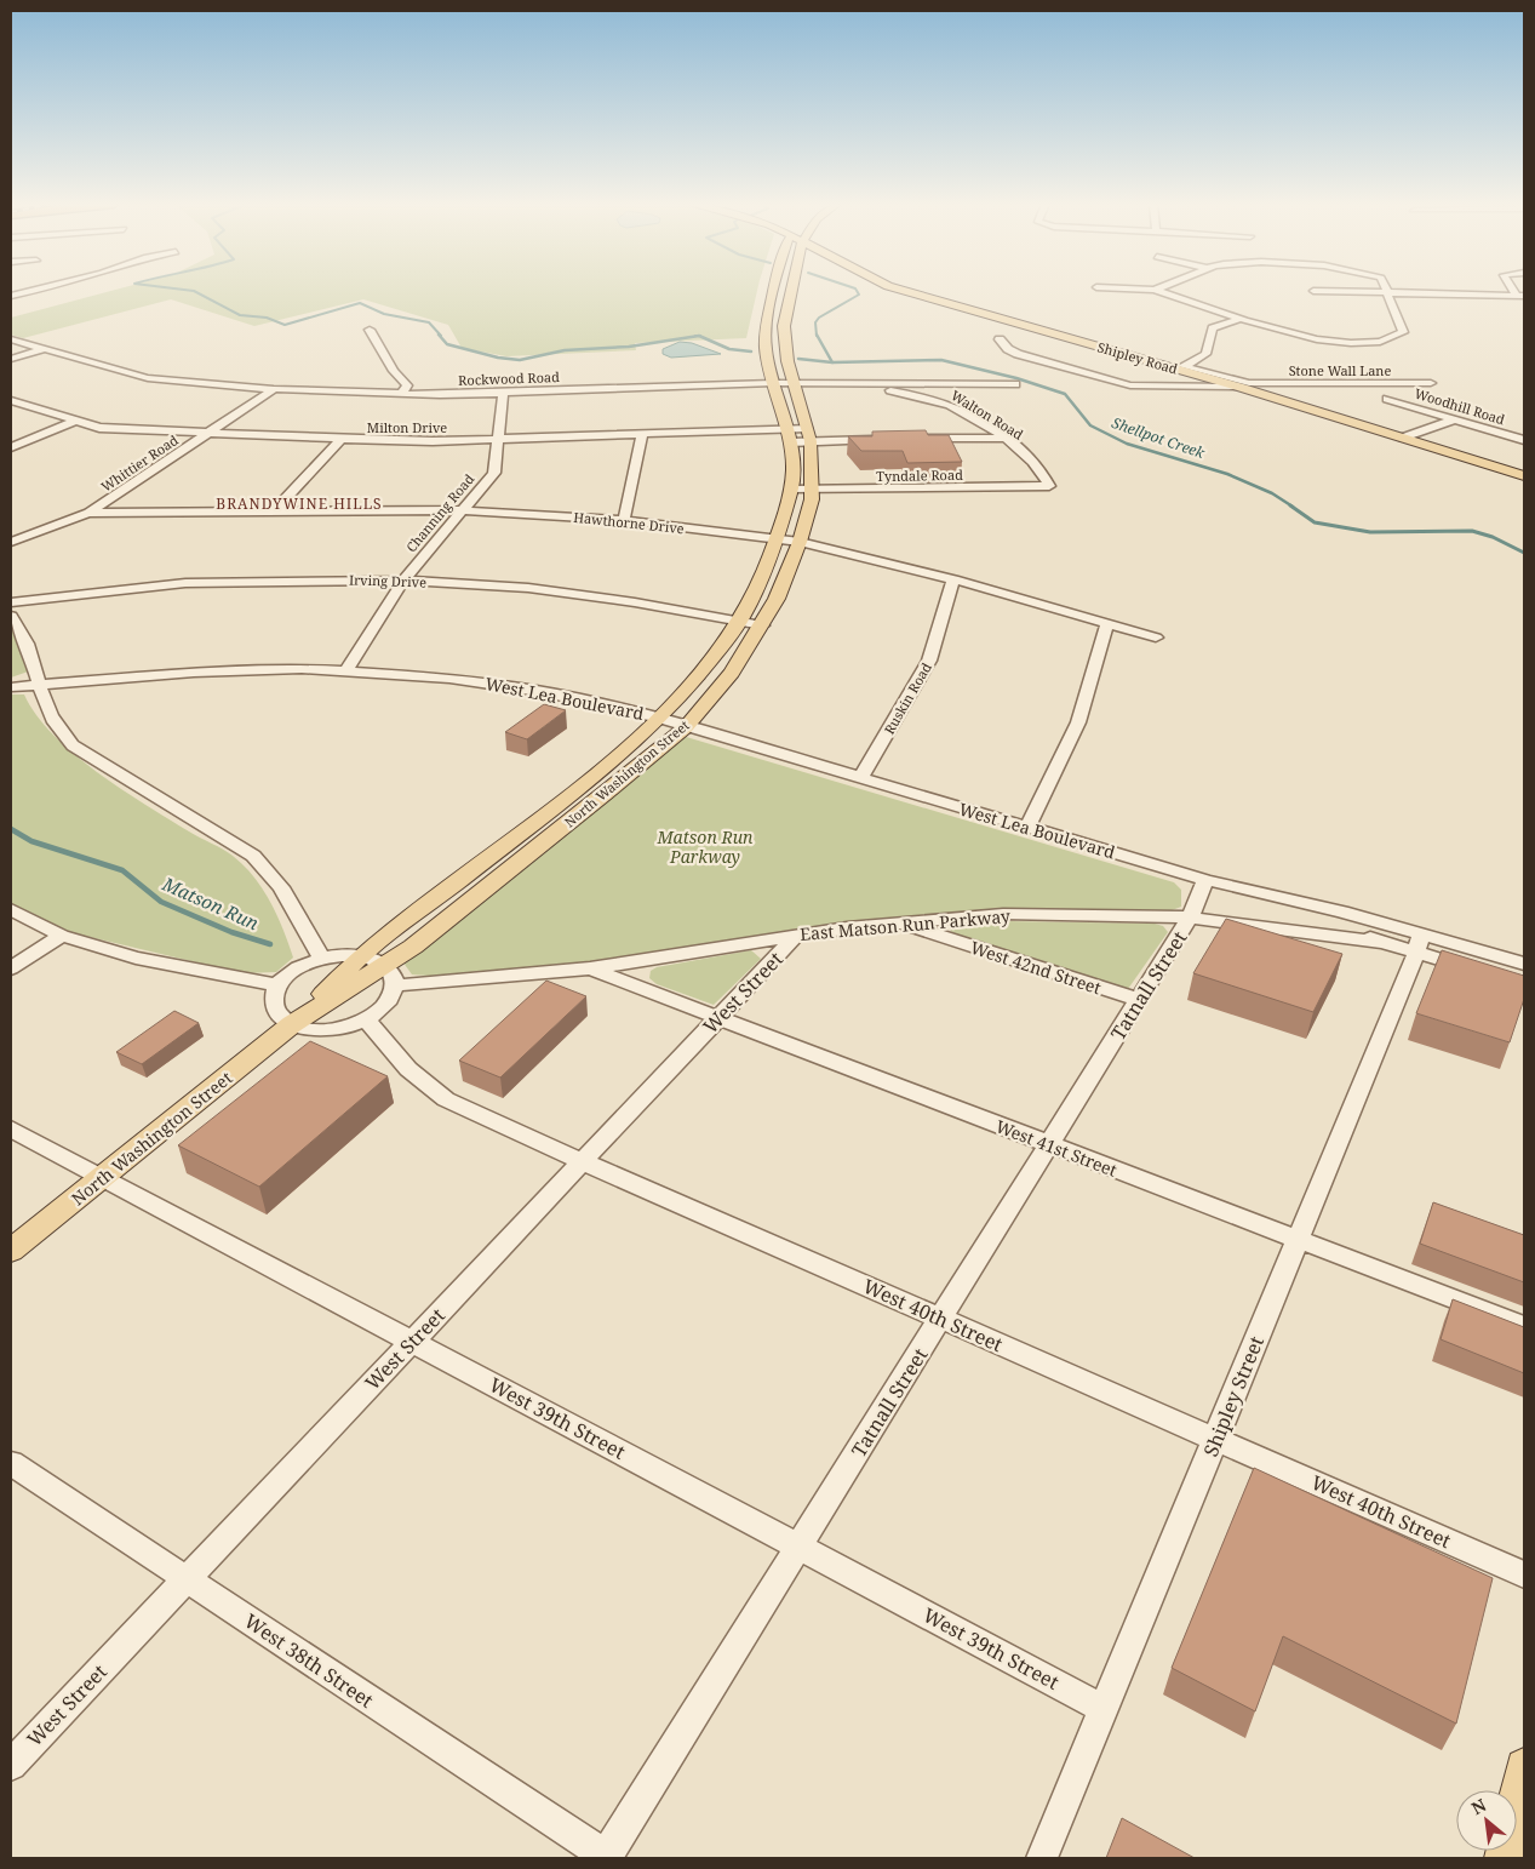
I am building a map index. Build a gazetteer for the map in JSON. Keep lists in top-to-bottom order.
{
  "streets": {
    "main road": ["Shipley Road", "North Washington Street"],
    "street": [
      "Stone Wall Lane",
      "Rockwood Road",
      "Woodhill Road",
      "Walton Road",
      "Milton Drive",
      "Whittier Road",
      "Tyndale Road",
      "Channing Road",
      "Hawthorne Drive",
      "Irving Drive",
      "West Lea Boulevard",
      "Ruskin Road",
      "East Matson Run Parkway",
      "West 42nd Street",
      "Tatnall Street",
      "West Street",
      "West 41st Street",
      "West 40th Street",
      "Shipley Street",
      "West 39th Street",
      "West 38th Street"
    ]
  },
  "crossings": [
    ["Shipley Road", "Stone Wall Lane"],
    ["Rockwood Road", "Walton Road"],
    ["Rockwood Road", "Whittier Road"],
    ["Rockwood Road", "Channing Road"],
    ["Rockwood Road", "North Washington Street"],
    ["Walton Road", "Tyndale Road"],
    ["Milton Drive", "Whittier Road"],
    ["Milton Drive", "Channing Road"],
    ["Milton Drive", "North Washington Street"],
    ["Whittier Road", "Hawthorne Drive"],
    ["Tyndale Road", "North Washington Street"],
    ["Channing Road", "Hawthorne Drive"],
    ["Channing Road", "Irving Drive"],
    ["Channing Road", "West Lea Boulevard"],
    ["Hawthorne Drive", "Ruskin Road"],
    ["Hawthorne Drive", "North Washington Street"],
    ["Irving Drive", "North Washington Street"],
    ["West Lea Boulevard", "Ruskin Road"],
    ["West Lea Boulevard", "North Washington Street"],
    ["West Lea Boulevard", "East Matson Run Parkway"],
    ["West Lea Boulevard", "Tatnall Street"],
    ["West Lea Boulevard", "Shipley Street"],
    ["North Washington Street", "East Matson Run Parkway"],
    ["North Washington Street", "West 39th Street"],
    ["East Matson Run Parkway", "West 42nd Street"],
    ["East Matson Run Parkway", "Tatnall Street"],
    ["East Matson Run Parkway", "West Street"],
    ["East Matson Run Parkway", "West 41st Street"],
    ["West 42nd Street", "Tatnall Street"],
    ["Tatnall Street", "West 41st Street"],
    ["Tatnall Street", "West 40th Street"],
    ["Tatnall Street", "West 39th Street"],
    ["Tatnall Street", "West 38th Street"],
    ["West Street", "West 41st Street"],
    ["West Street", "West 40th Street"],
    ["West Street", "West 39th Street"],
    ["West Street", "West 38th Street"],
    ["West 41st Street", "Shipley Street"],
    ["West 40th Street", "Shipley Street"],
    ["Shipley Street", "West 39th Street"]
  ],
  "districts": ["BRANDYWINE HILLS"],
  "water": ["Shellpot Creek", "Matson Run"],
  "parks": ["Matson Run Parkway"],
  "north": "top left"
}
